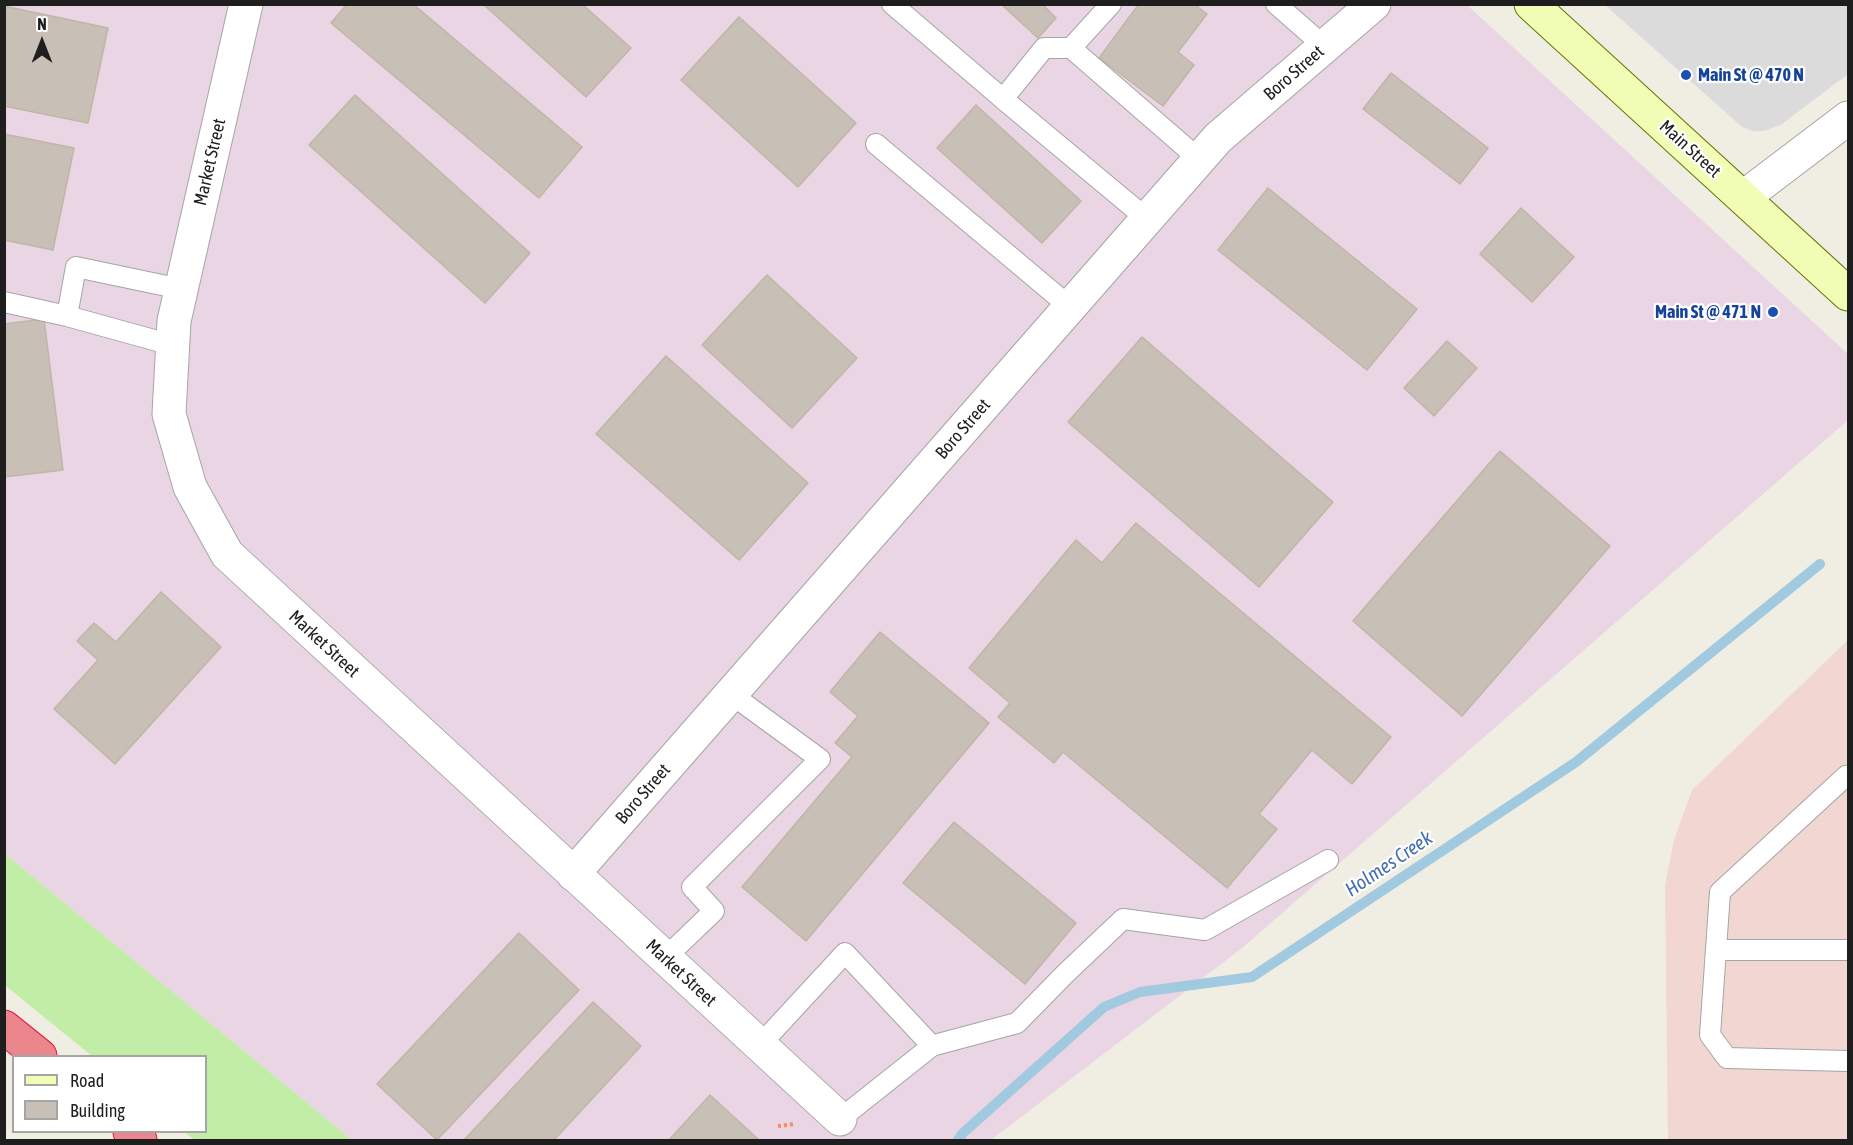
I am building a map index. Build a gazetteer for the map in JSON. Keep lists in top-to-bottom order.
{
  "streets": {
    "main road": ["Main Street"],
    "street": ["Boro Street", "Market Street"]
  },
  "crossings": [
    ["Boro Street", "Market Street"]
  ],
  "water": ["Holmes Creek"],
  "places": ["Main St @ 470 N", "Main St @ 471 N"],
  "legend": ["Road", "Building"],
  "north": "top"
}
